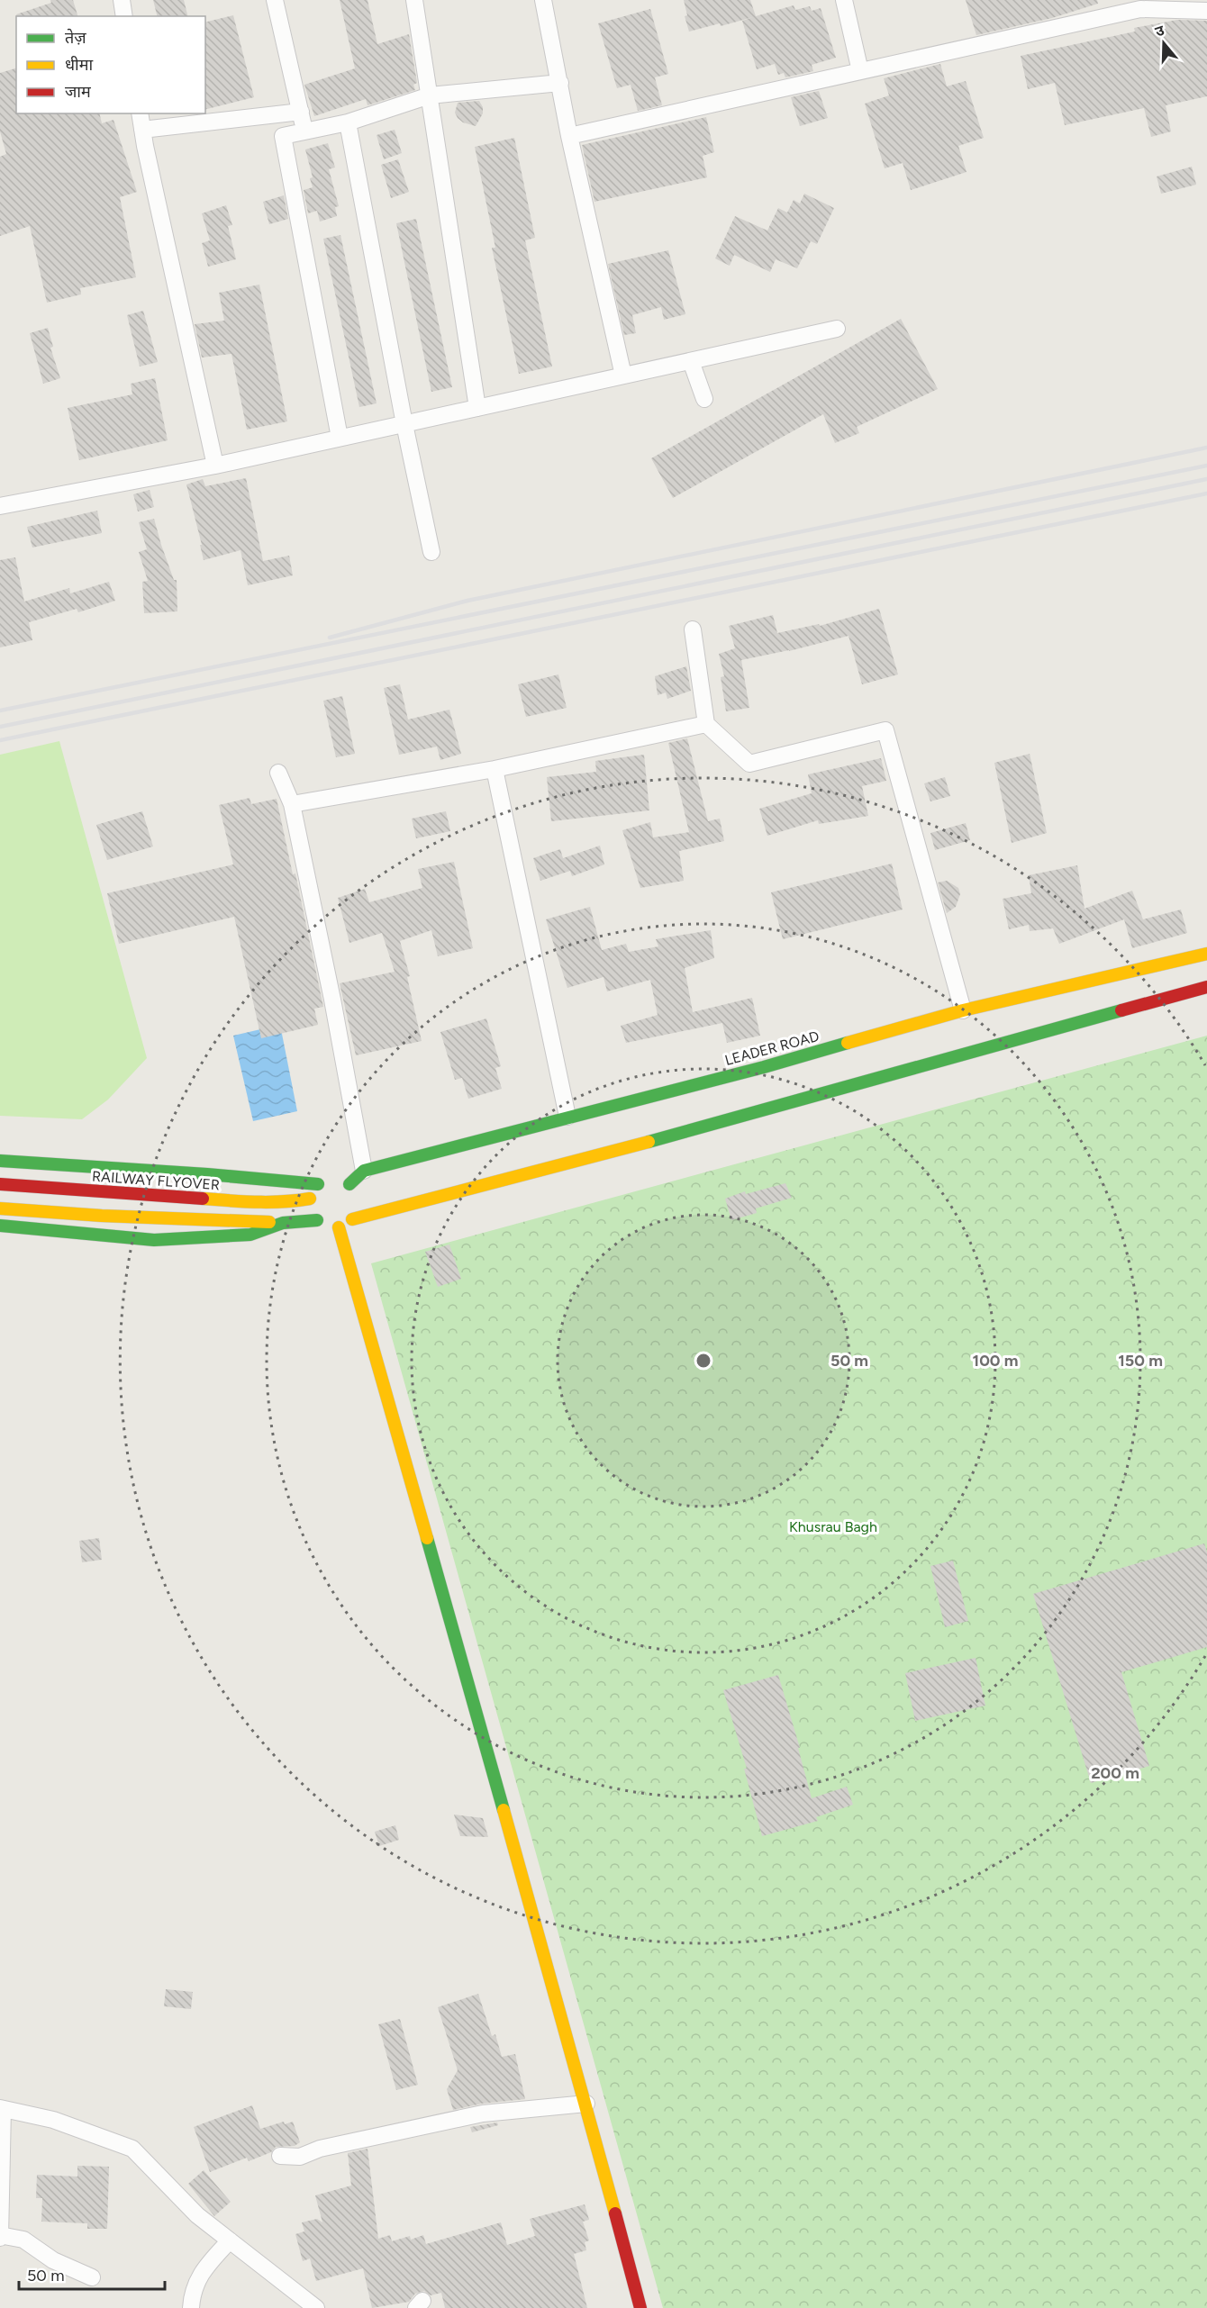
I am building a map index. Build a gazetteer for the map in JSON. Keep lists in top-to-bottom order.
{
  "streets": {
    "main road": ["LEADER ROAD", "RAILWAY FLYOVER"]
  },
  "crossings": [
    ["LEADER ROAD", "RAILWAY FLYOVER"]
  ],
  "parks": ["Khusrau Bagh"],
  "legend": ["तेज़", "धीमा", "जाम"],
  "scale_bar": "50 m",
  "north": "top",
  "rings": [
    "50 m",
    "100 m",
    "150 m",
    "200 m"
  ]
}
